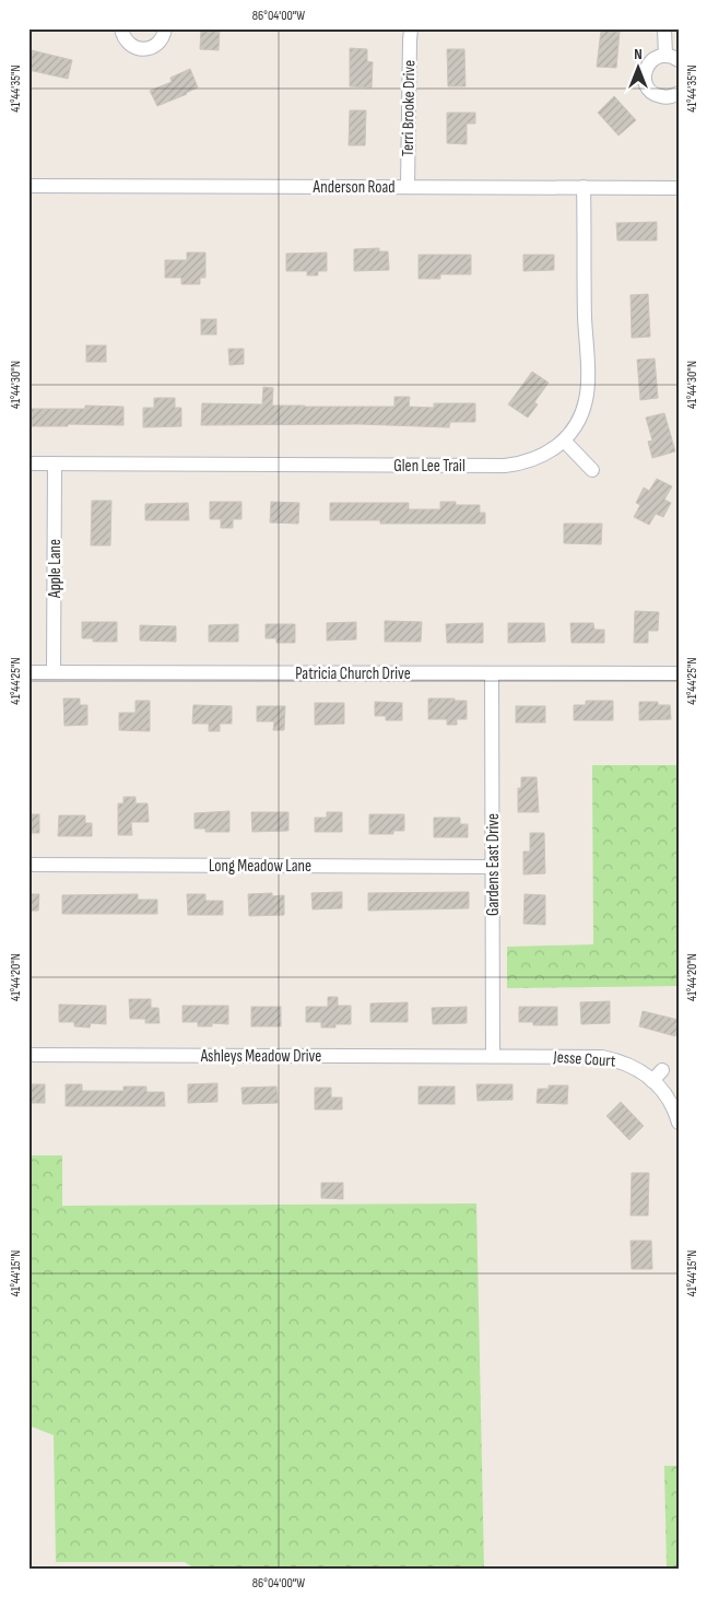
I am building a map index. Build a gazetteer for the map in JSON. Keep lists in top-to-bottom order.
{
  "streets": {
    "street": [
      "Terri Brooke Drive",
      "Anderson Road",
      "Glen Lee Trail",
      "Apple Lane",
      "Patricia Church Drive",
      "Gardens East Drive",
      "Long Meadow Lane",
      "Ashleys Meadow Drive",
      "Jesse Court"
    ]
  },
  "crossings": [
    ["Terri Brooke Drive", "Anderson Road"],
    ["Anderson Road", "Glen Lee Trail"],
    ["Glen Lee Trail", "Apple Lane"],
    ["Apple Lane", "Patricia Church Drive"],
    ["Patricia Church Drive", "Gardens East Drive"],
    ["Gardens East Drive", "Long Meadow Lane"],
    ["Gardens East Drive", "Ashleys Meadow Drive"],
    ["Gardens East Drive", "Jesse Court"],
    ["Ashleys Meadow Drive", "Jesse Court"]
  ],
  "north": "top",
  "coordinates": [
    "86°04'00\"W",
    "41°44'35\"N",
    "41°44'30\"N",
    "41°44'25\"N",
    "41°44'20\"N",
    "41°44'15\"N"
  ]
}
